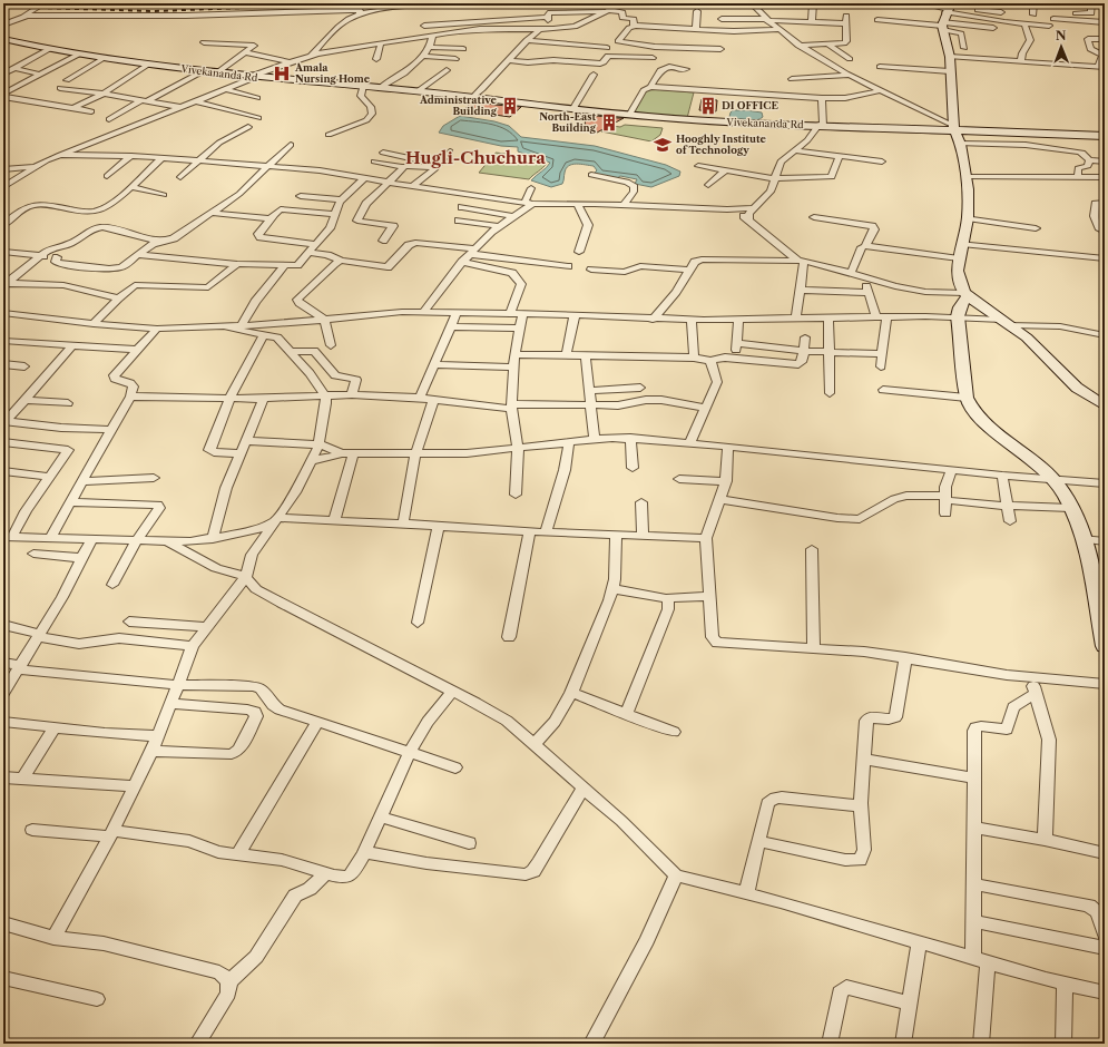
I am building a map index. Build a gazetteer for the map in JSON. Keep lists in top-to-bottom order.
{
  "streets": {
    "street": ["Vivekananda Rd"]
  },
  "districts": ["Hugli-Chuchura"],
  "places": {
    "hospital": ["Amala Nursing Home"],
    "building": ["Administrative Building", "DI OFFICE", "North-East Building"],
    "school or university": ["Hooghly Institute of Technology"]
  },
  "north": "top"
}
